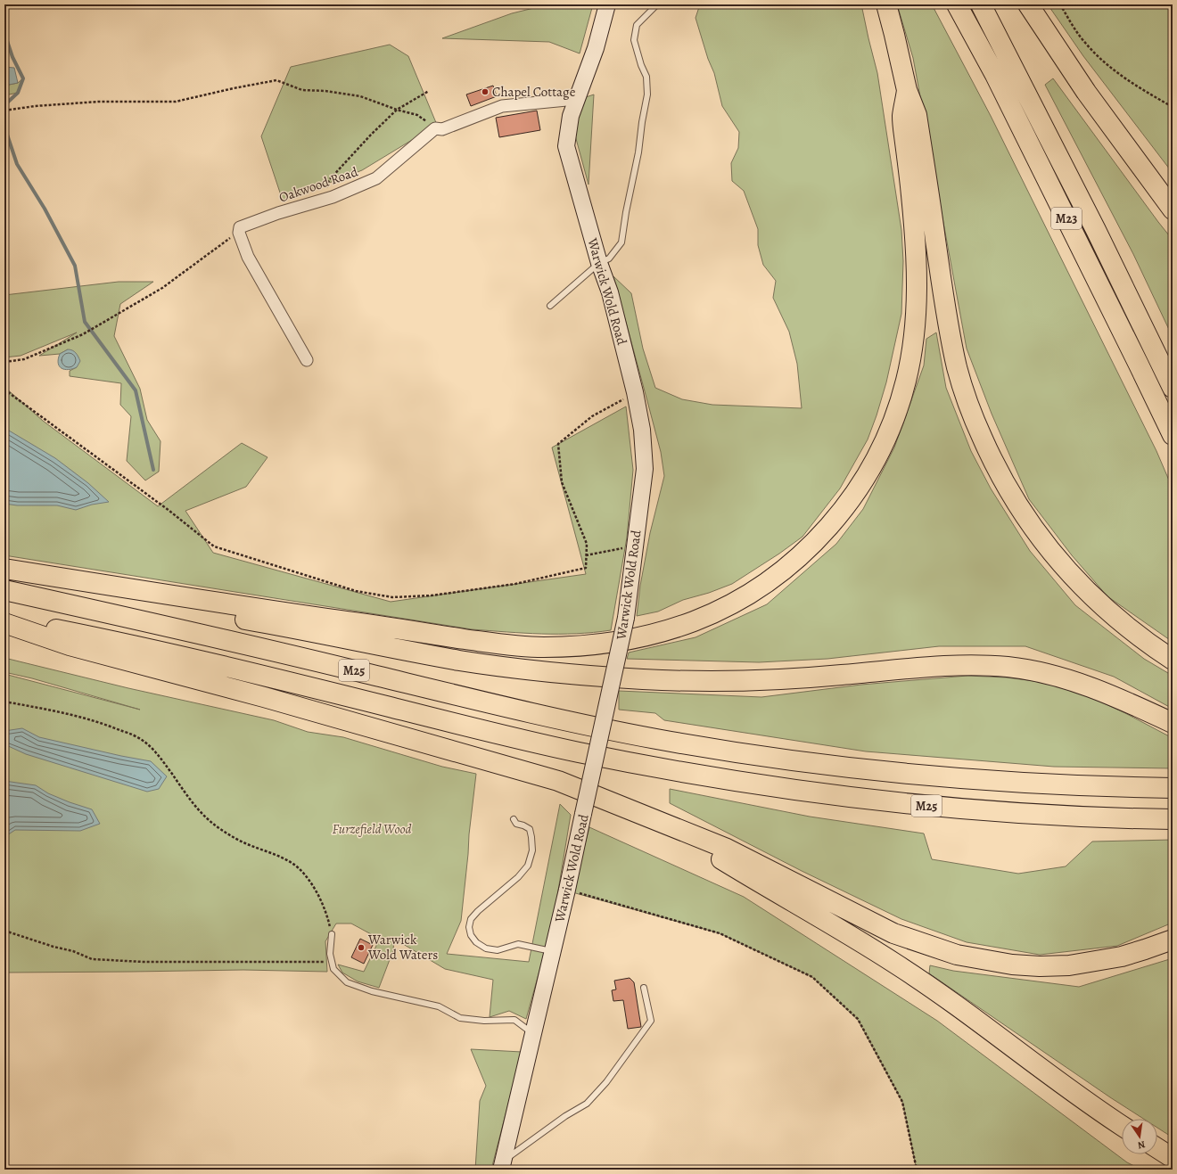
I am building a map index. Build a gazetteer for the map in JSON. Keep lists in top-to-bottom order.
{
  "streets": {
    "highway": ["M23", "M25"],
    "street": ["Oakwood Road", "Warwick Wold Road"]
  },
  "parks": ["Furzefield Wood"],
  "places": ["Chapel Cottage", "Warwick Wold Waters"],
  "north": "bottom"
}
